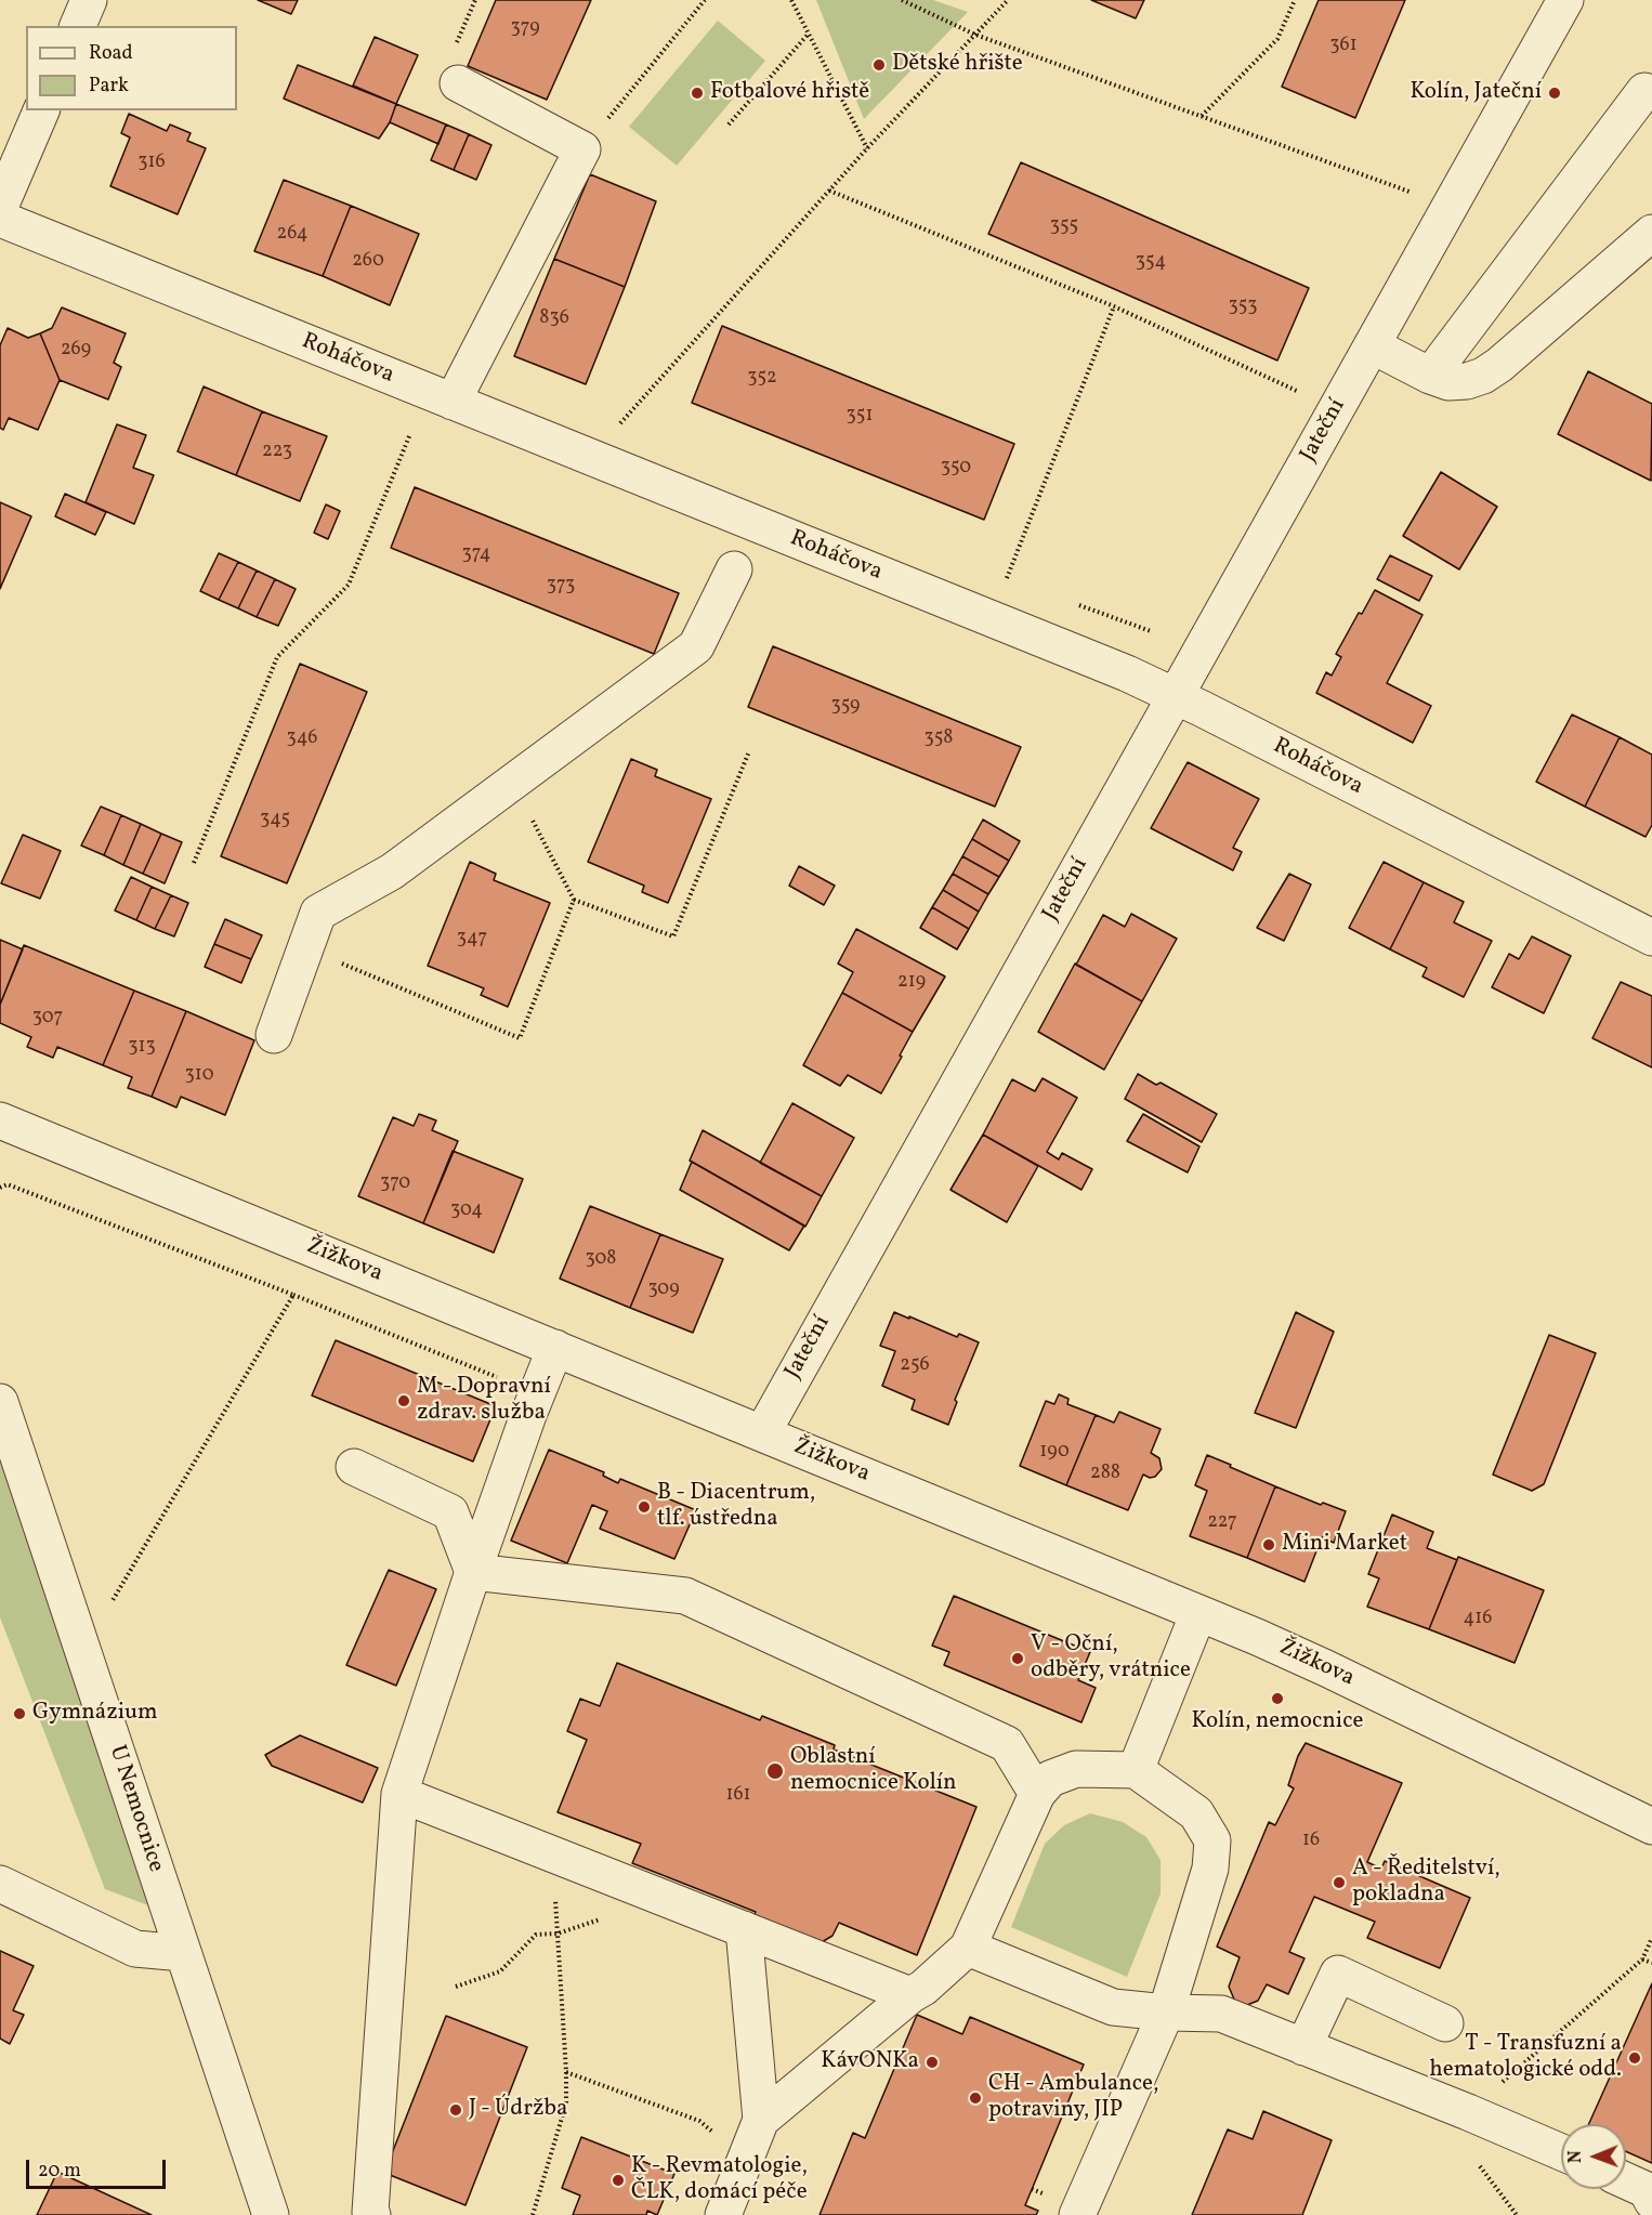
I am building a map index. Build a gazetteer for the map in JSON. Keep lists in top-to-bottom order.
{
  "streets": {
    "street": [
      "Roháčova",
      "Jateční",
      "Žižkova",
      "U Nemocnice"
    ]
  },
  "crossings": [
    ["Roháčova", "Jateční"],
    ["Jateční", "Žižkova"]
  ],
  "places": [
    "Dětské hřište",
    "Fotbalové hřistě",
    "Kolín, Jateční",
    "M - Dopravní zdrav. služba",
    "B - Diacentrum, tlf. ústředna",
    "Mini Market",
    "V - Oční, odběry, vrátnice",
    "Kolín, nemocnice",
    "Gymnázium",
    "Oblastní nemocnice Kolín",
    "A - Ředitelství, pokladna",
    "T - Transfuzní a hematologické odd.",
    "KávONKa",
    "CH - Ambulance, potraviny, JIP",
    "J - Údržba",
    "K - Revmatologie, ČLK, domácí péče"
  ],
  "house_numbers": [
    "379",
    "361",
    "316",
    "355",
    "264",
    "260",
    "354",
    "353",
    "836",
    "269",
    "352",
    "351",
    "223",
    "350",
    "374",
    "373",
    "359",
    "346",
    "358",
    "345",
    "347",
    "219",
    "307",
    "313",
    "310",
    "370",
    "304",
    "308",
    "309",
    "256",
    "190",
    "288",
    "227",
    "416",
    "161",
    "16"
  ],
  "legend": ["Road", "Park"],
  "scale_bar": "20 m",
  "north": "left"
}
